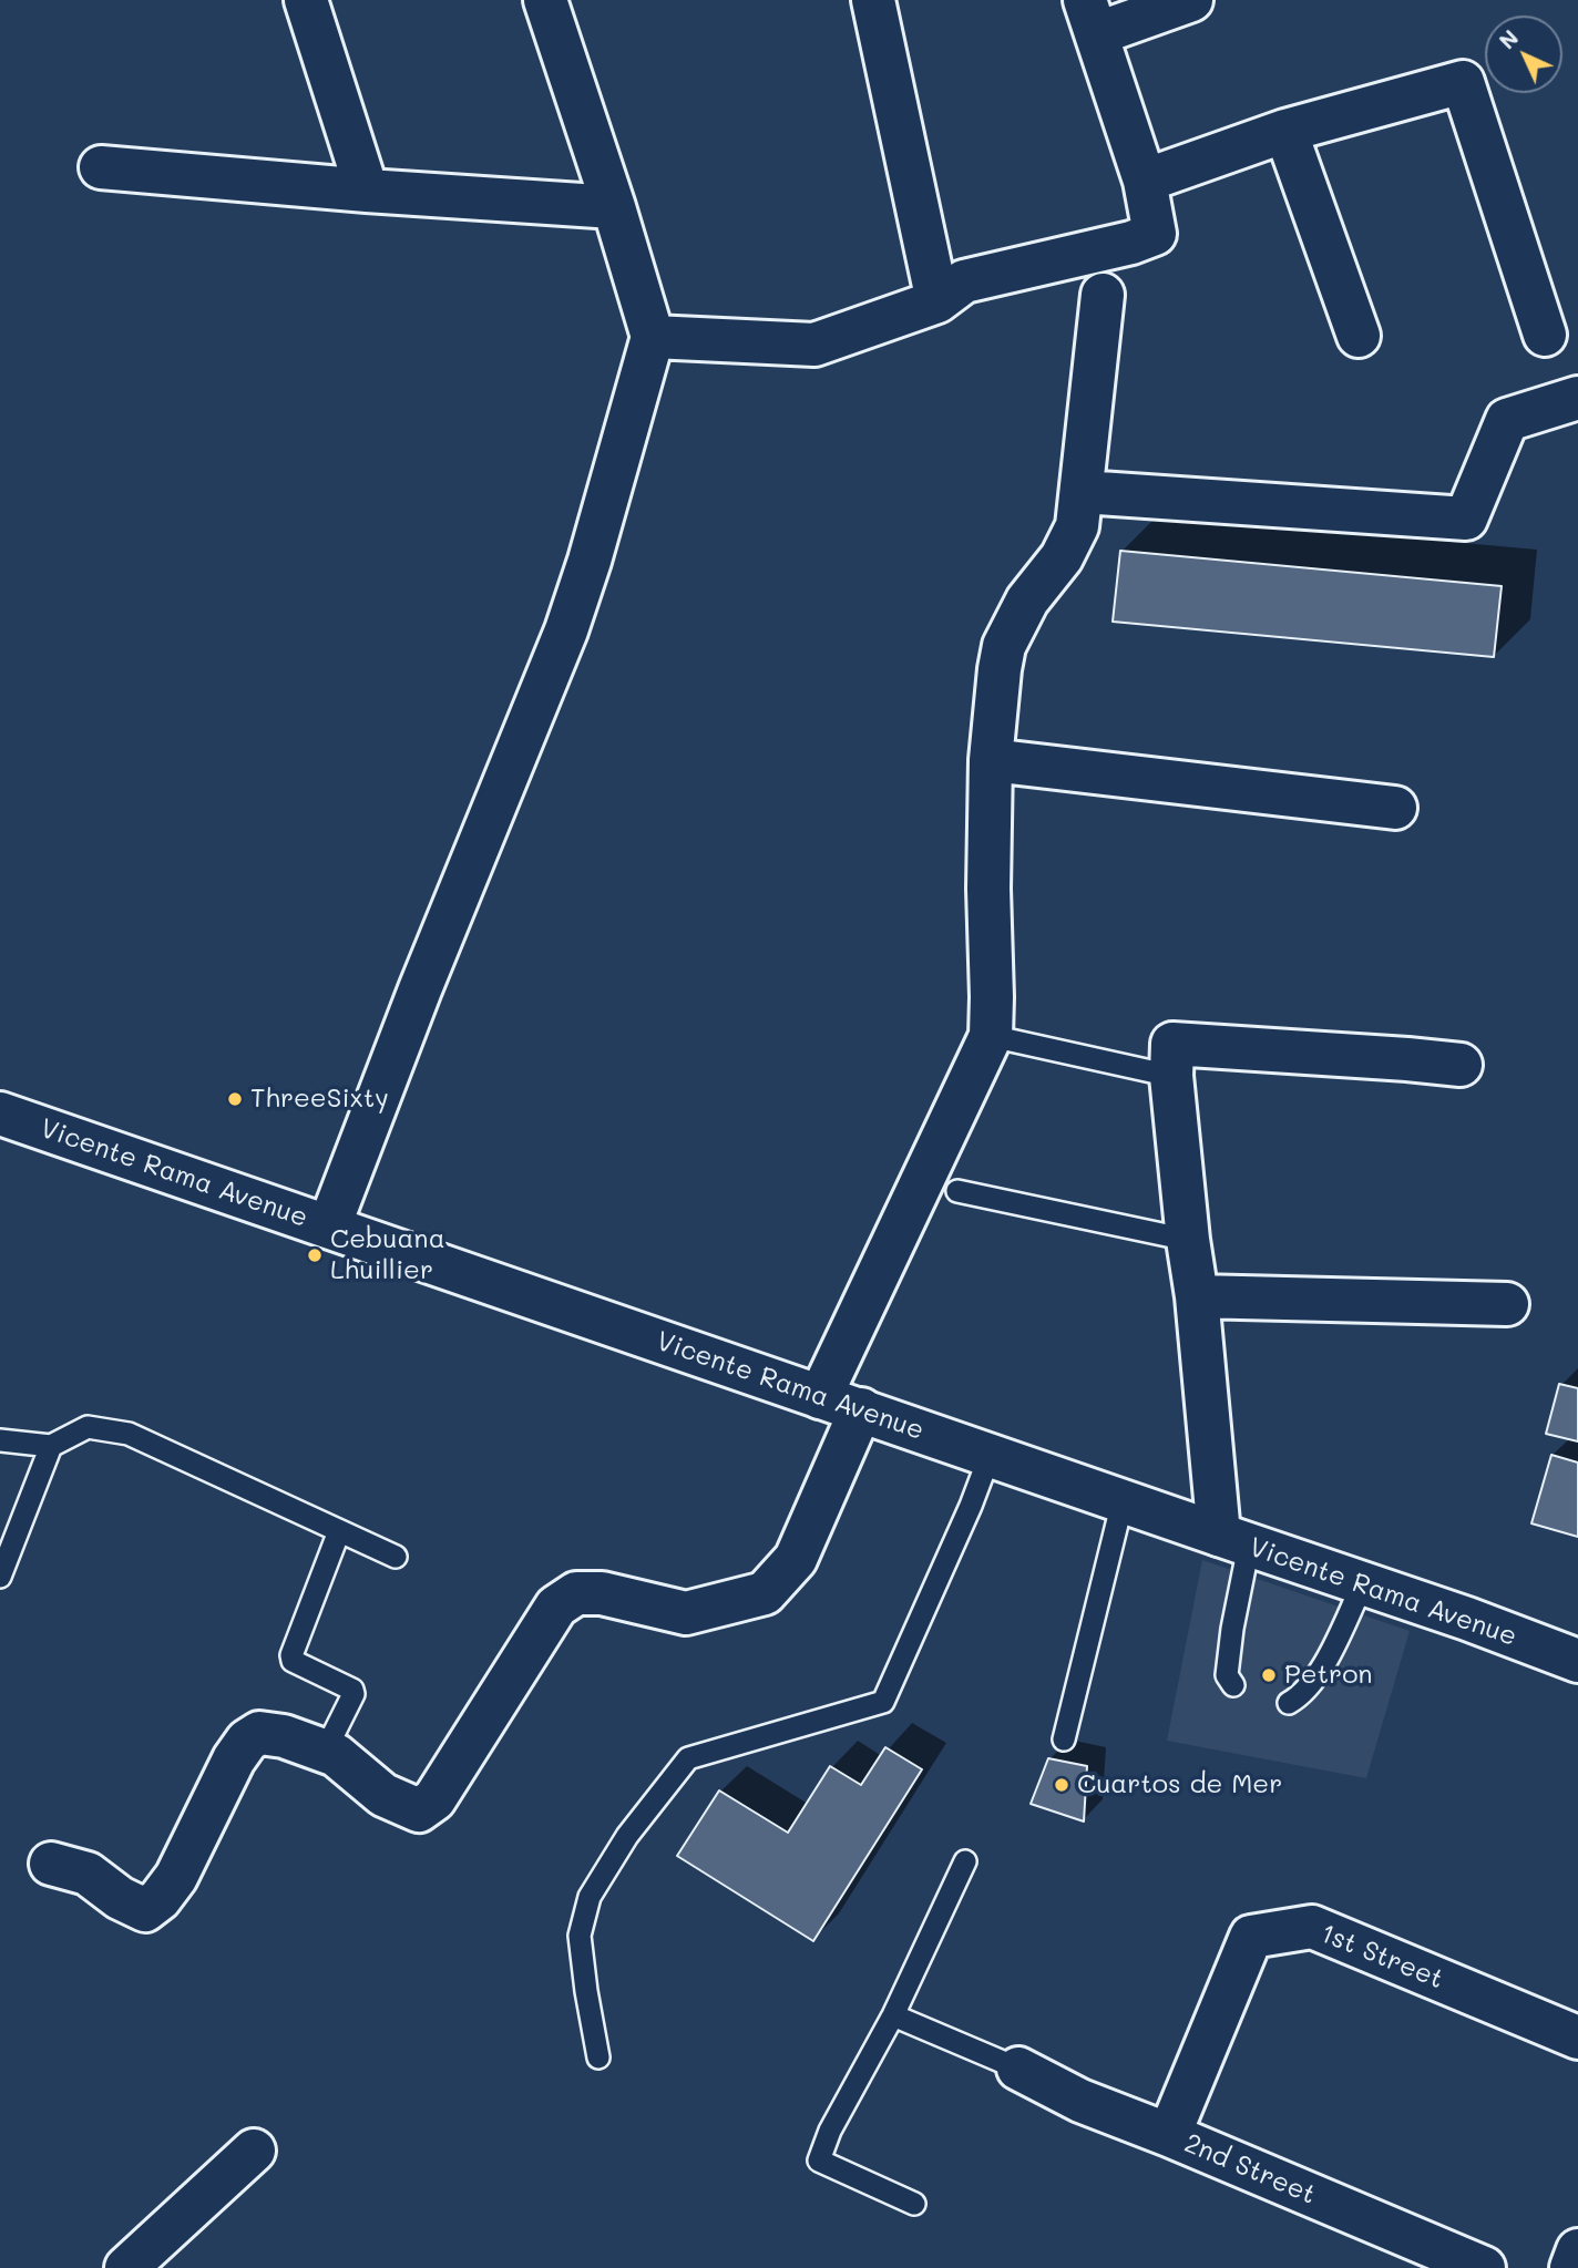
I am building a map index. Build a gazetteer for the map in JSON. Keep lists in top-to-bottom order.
{
  "streets": {
    "street": ["Vicente Rama Avenue", "1st Street", "2nd Street"]
  },
  "crossings": [
    ["1st Street", "2nd Street"]
  ],
  "places": [
    "ThreeSixty",
    "Cebuana Lhuillier",
    "Petron",
    "Cuartos de Mer"
  ],
  "north": "top left"
}
